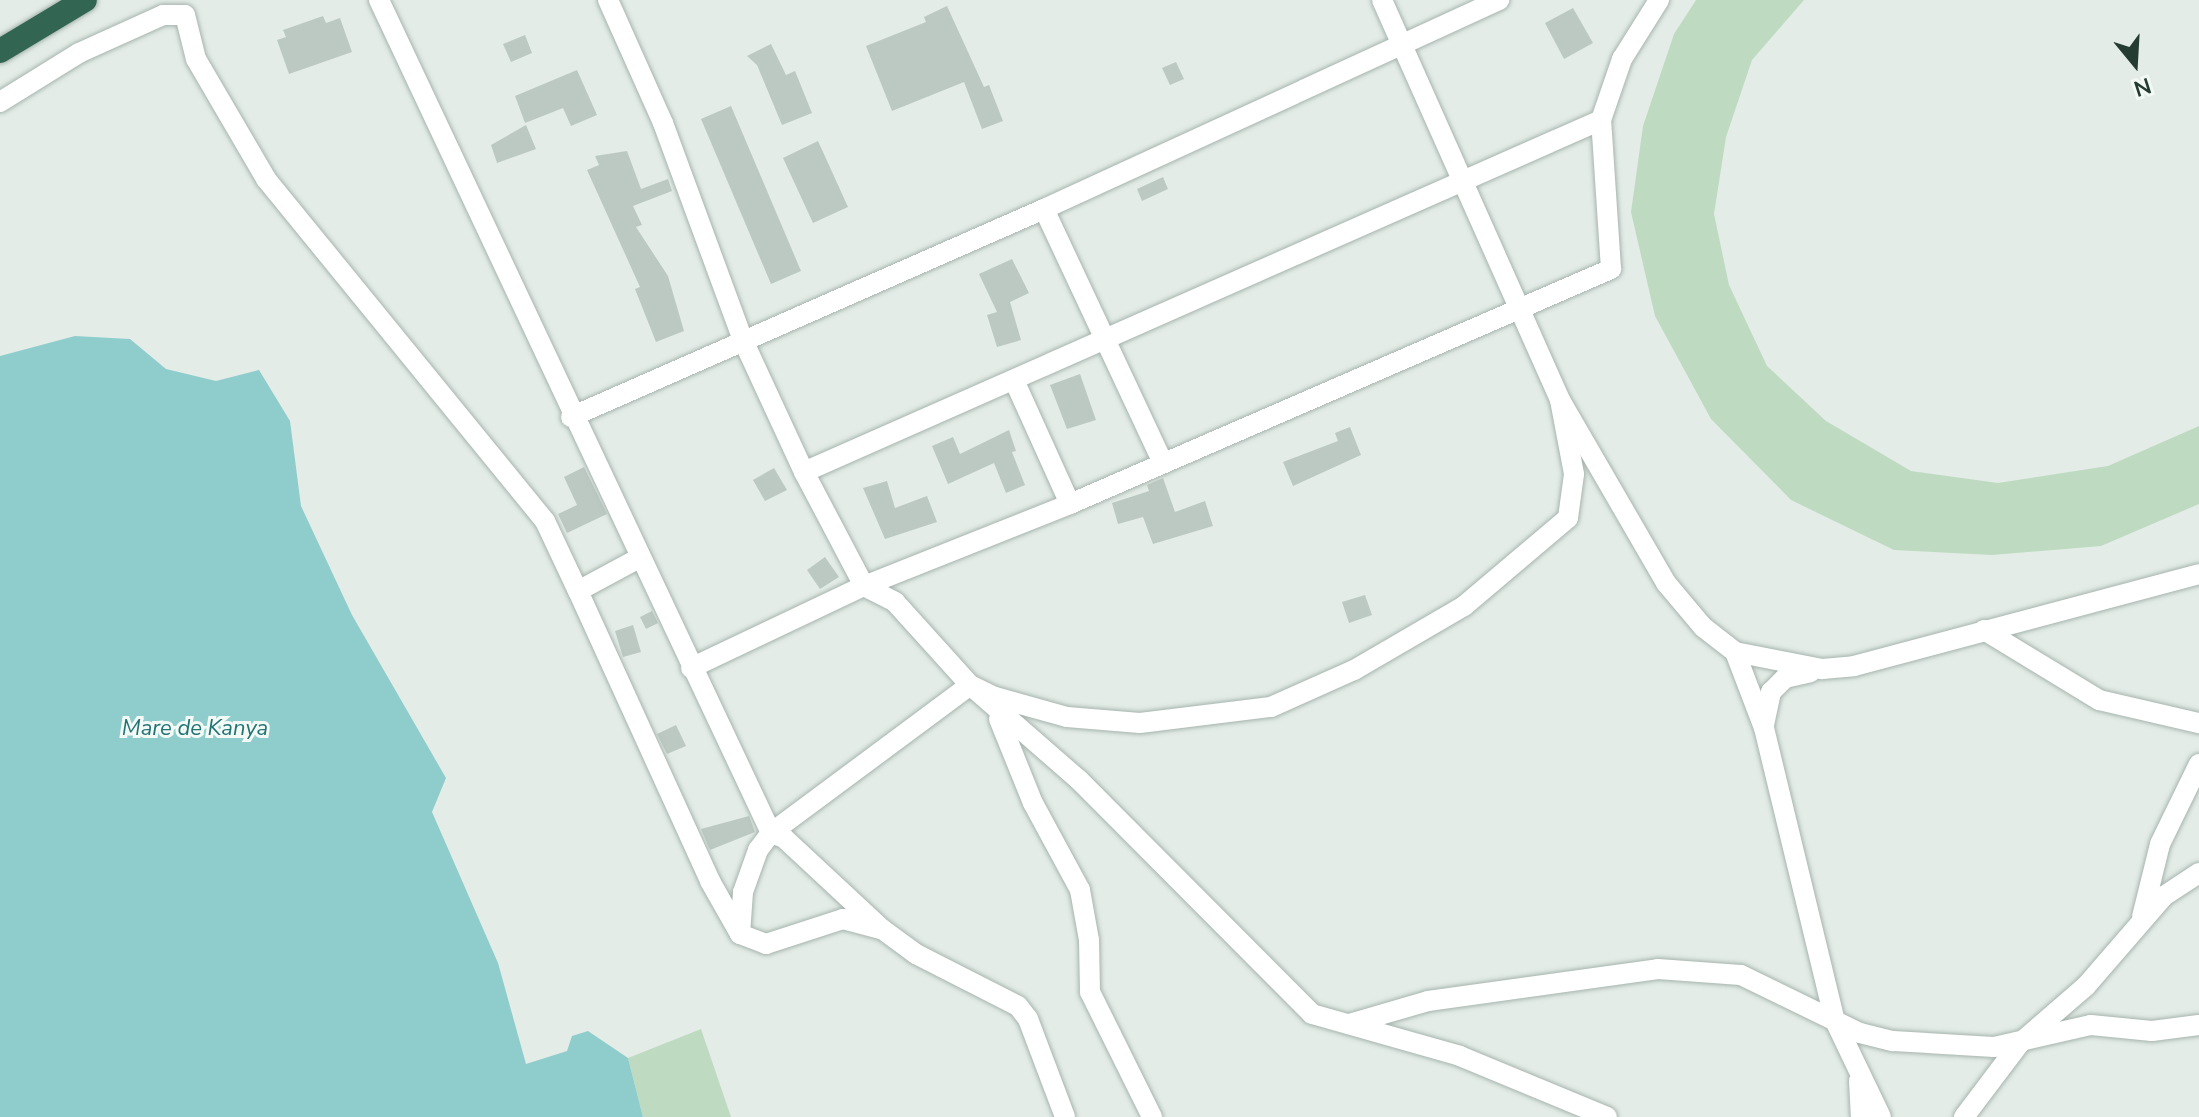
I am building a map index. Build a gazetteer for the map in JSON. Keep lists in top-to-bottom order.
{
  "water": ["Mare de Kanya"],
  "north": "bottom"
}
